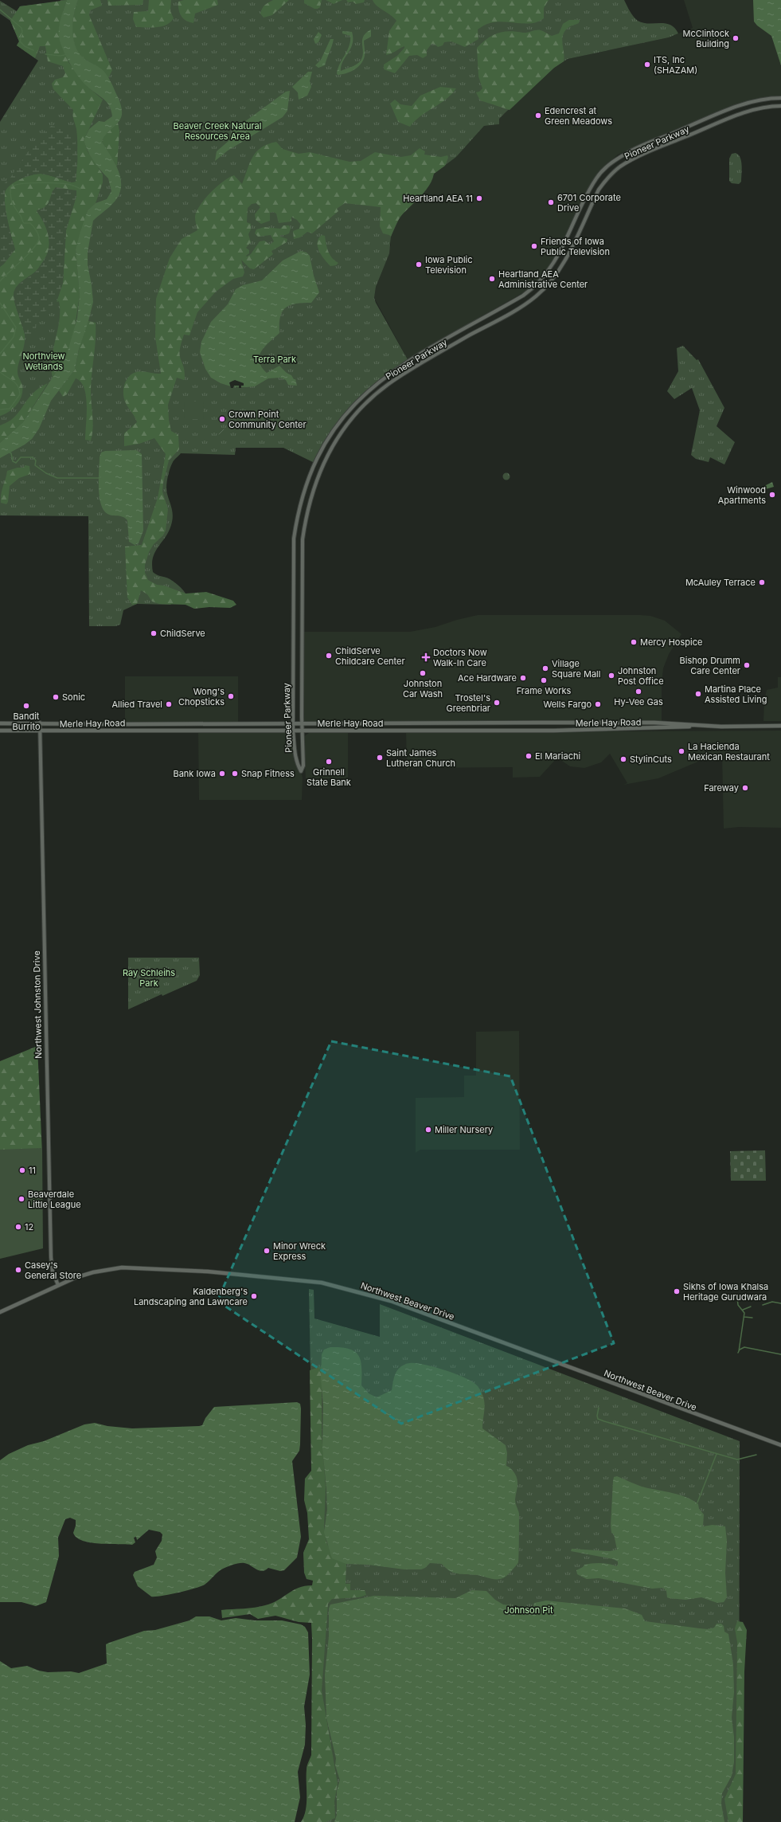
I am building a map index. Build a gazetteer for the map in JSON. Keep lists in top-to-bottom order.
{
  "streets": {
    "main road": ["Merle Hay Road", "Northwest Beaver Drive"],
    "street": ["Pioneer Parkway", "Northwest Johnston Drive"]
  },
  "crossings": [
    ["Pioneer Parkway", "Merle Hay Road"],
    ["Merle Hay Road", "Northwest Johnston Drive"],
    ["Northwest Johnston Drive", "Northwest Beaver Drive"]
  ],
  "parks": [
    "Beaver Creek Natural Resources Area",
    "Northview Wetlands",
    "Terra Park",
    "Ray Schleihs Park",
    "Johnson Pit"
  ],
  "places": {
    "other": [
      "McClintock Building",
      "ITS, Inc (SHAZAM)",
      "Edencrest at Green Meadows",
      "Heartland AEA 11",
      "6701 Corporate Drive",
      "Friends of Iowa Public Television",
      "Iowa Public Television",
      "Heartland AEA Administrative Center",
      "Crown Point Community Center",
      "Winwood Apartments",
      "McAuley Terrace",
      "ChildServe",
      "Mercy Hospice",
      "ChildServe Childcare Center",
      "Bishop Drumm Care Center",
      "Village Square Mall",
      "Johnston Car Wash",
      "Johnston Post Office",
      "Ace Hardware",
      "Frame Works",
      "Hy-Vee Gas",
      "Martina Place Assisted Living",
      "Wong's Chopsticks",
      "Sonic",
      "Trostel's Greenbriar",
      "Allied Travel",
      "Wells Fargo",
      "Bandit Burrito",
      "La Hacienda Mexican Restaurant",
      "El Mariachi",
      "Saint James Lutheran Church",
      "StylinCuts",
      "Grinnell State Bank",
      "Bank Iowa",
      "Snap Fitness",
      "Fareway",
      "Miller Nursery",
      "11",
      "Beaverdale Little League",
      "12",
      "Minor Wreck Express",
      "Casey's General Store",
      "Sikhs of Iowa Khalsa Heritage Gurudwara",
      "Kaldenberg's Landscaping and Lawncare"
    ],
    "health": ["Doctors Now Walk-In Care"]
  }
}
